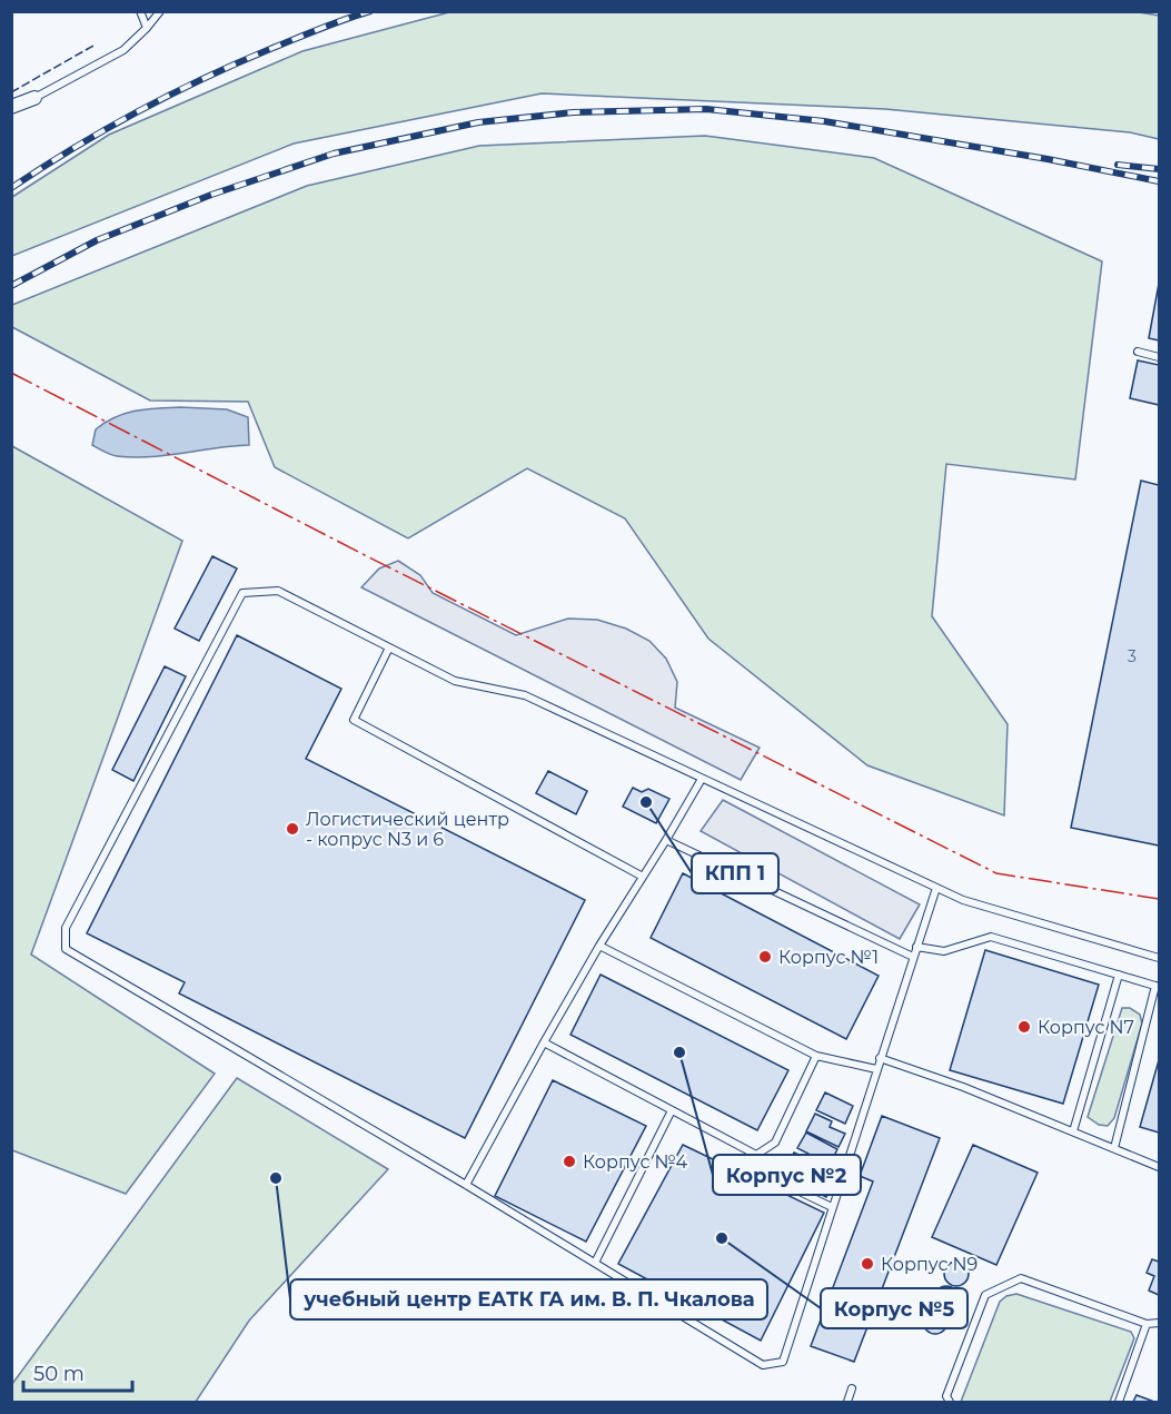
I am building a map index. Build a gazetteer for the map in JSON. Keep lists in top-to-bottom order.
{
  "places": [
    "КПП 1",
    "Логистический центр - копрус N3 и 6",
    "Корпус №1",
    "Корпус N7",
    "Корпус №2",
    "Корпус №4",
    "учебный центр ЕАТК ГА им. В. П. Чкалова",
    "Корпус №5",
    "Корпус N9"
  ],
  "house_numbers": ["3"],
  "scale_bar": "50 m"
}
